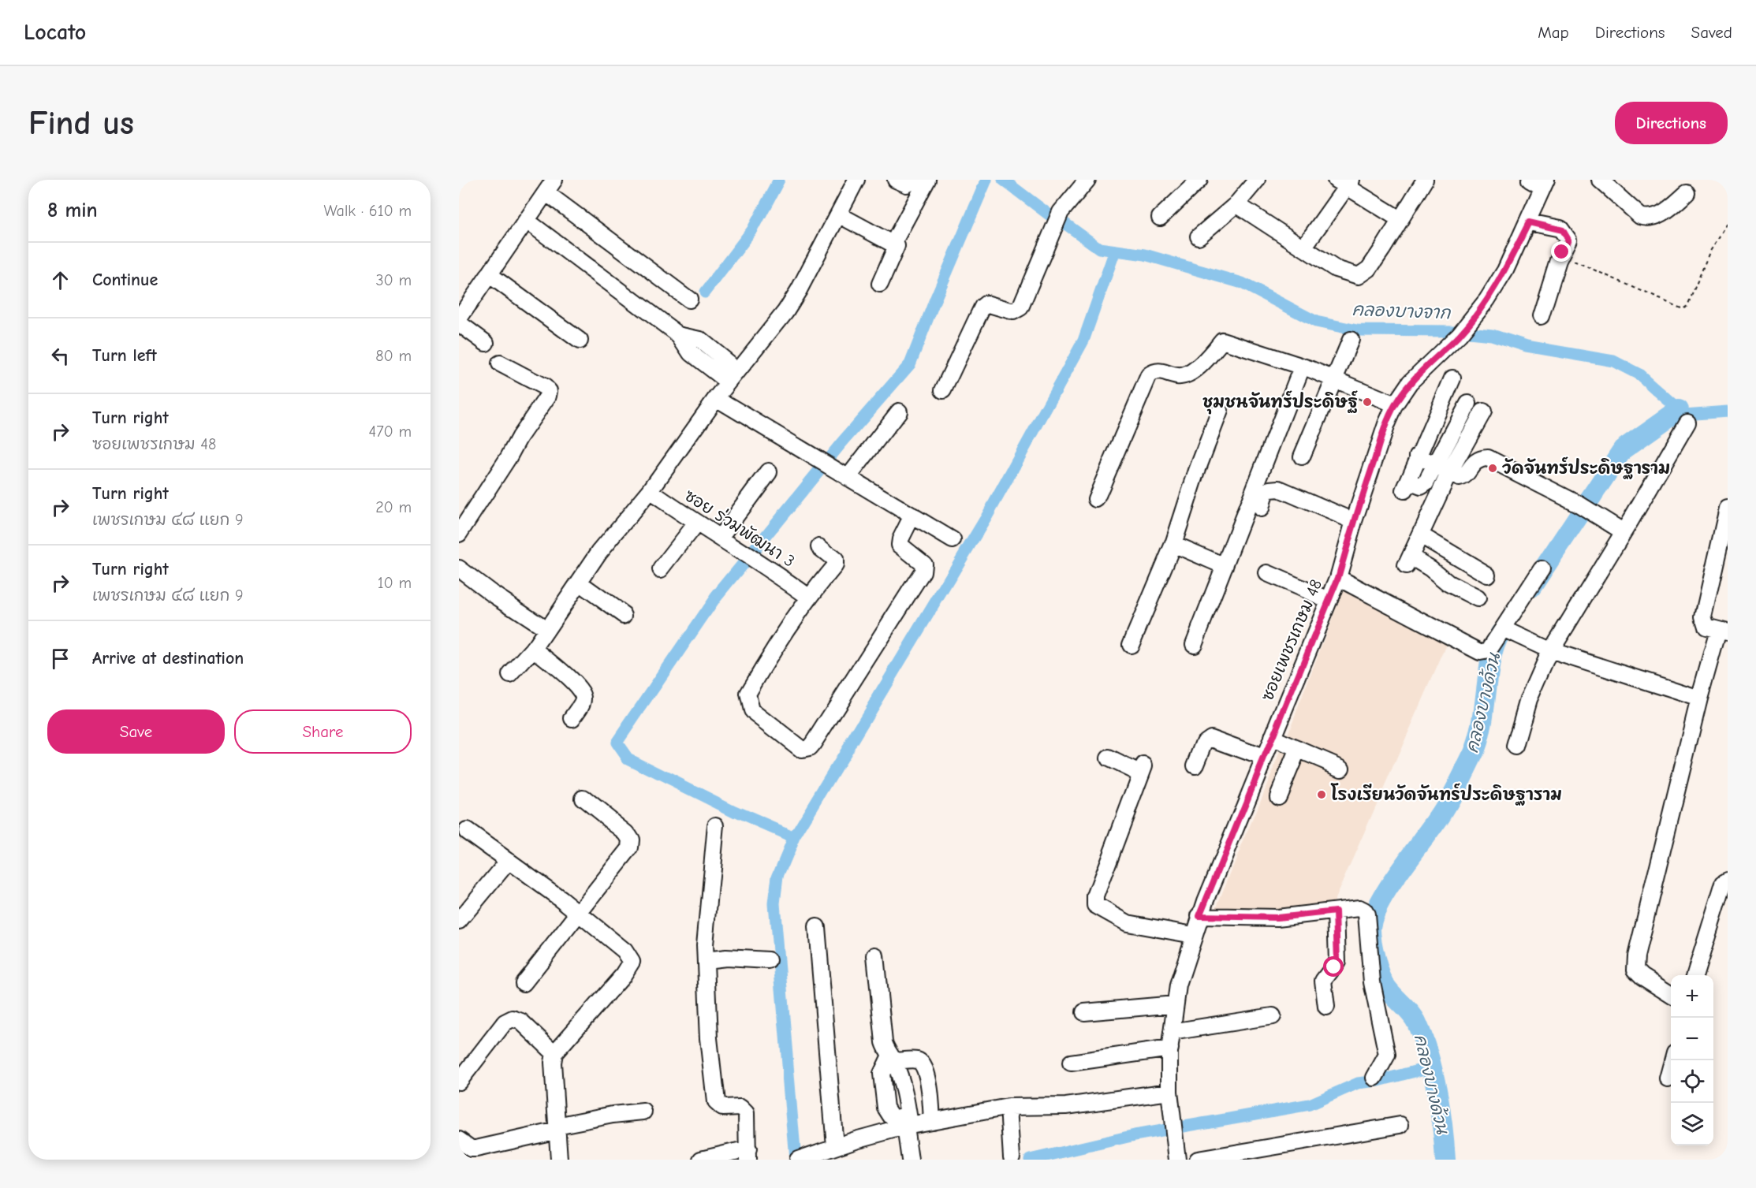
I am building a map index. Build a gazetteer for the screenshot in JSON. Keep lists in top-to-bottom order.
{
  "streets": {
    "street": ["ซอย ร่วมพัฒนา 3", "ซอยเพชรเกษม 48"]
  },
  "water": ["คลองบางจาก", "คลองบางด้วน"],
  "places": ["ชุมชนจันทร์ประดิษฐ์", "วัดจันทร์ประดิษฐาราม", "โรงเรียนวัดจันทร์ประดิษฐาราม"],
  "page": {
    "header": "Locato",
    "nav": ["Map", "Directions", "Saved"],
    "buttons": [
      "Directions",
      ["Save", "Share"]
    ],
    "title": "Find us",
    "heading": ["8 min", "Walk · 610 m"],
    "list": [
      ["Continue", "30 m"],
      ["Turn left", "80 m"],
      ["Turn right", "ซอยเพชรเกษม 48", "470 m"],
      ["Turn right", "เพชรเกษม ๔๘ แยก 9", "20 m"],
      ["Turn right", "เพชรเกษม ๔๘ แยก 9", "10 m"],
      "Arrive at destination"
    ],
    "map_buttons": ["+", "−"]
  }
}
